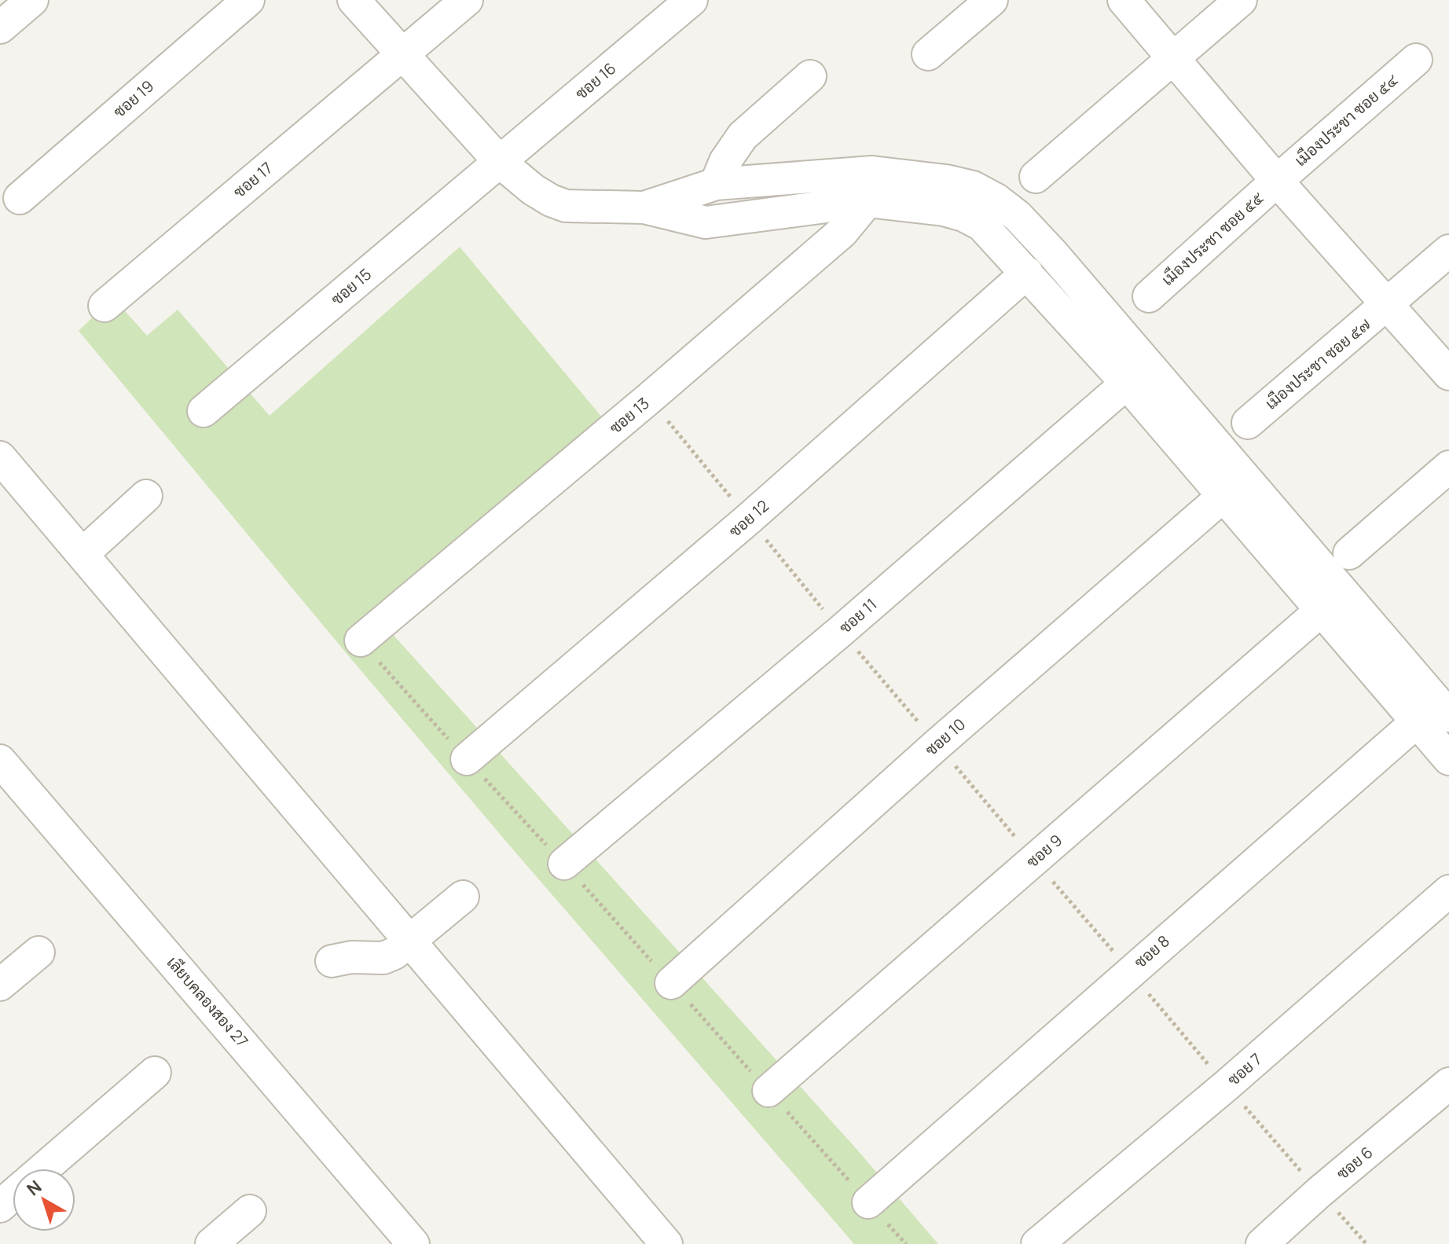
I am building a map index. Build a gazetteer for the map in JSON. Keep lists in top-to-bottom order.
{
  "streets": {
    "street": [
      "ซอย 16",
      "ซอย 19",
      "เมืองประชา ซอย ๕๔",
      "ซอย 17",
      "เมืองประชา ซอย ๕๕",
      "ซอย 15",
      "เมืองประชา ซอย ๕๗",
      "ซอย 13",
      "ซอย 12",
      "ซอย 11",
      "ซอย 10",
      "ซอย 9",
      "ซอย 8",
      "เลียบคลองสอง 27",
      "ซอย 7",
      "ซอย 6"
    ]
  },
  "crossings": [
    ["ซอย 16", "ซอย 15"],
    ["เมืองประชา ซอย ๕๔", "เมืองประชา ซอย ๕๕"]
  ],
  "north": "top left"
}
